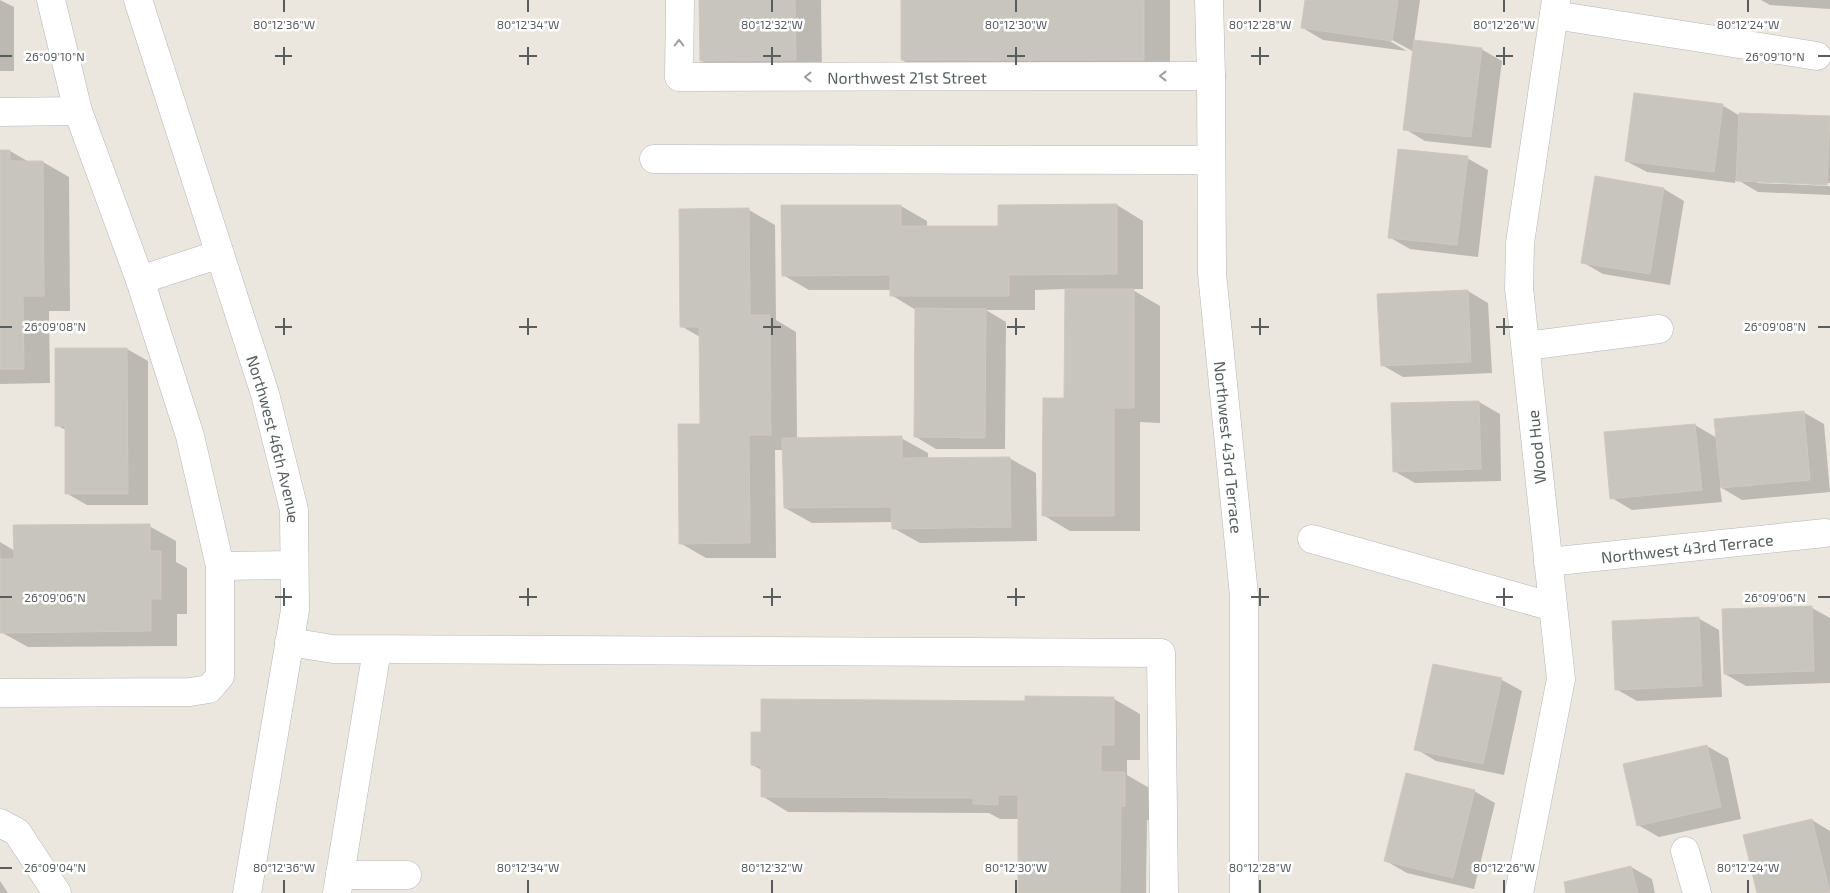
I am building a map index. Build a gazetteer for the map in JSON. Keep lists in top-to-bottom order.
{
  "streets": {
    "street": [
      "Northwest 21st Street",
      "Northwest 46th Avenue",
      "Northwest 43rd Terrace",
      "Wood Hue"
    ]
  },
  "crossings": [
    ["Northwest 21st Street", "Northwest 43rd Terrace"],
    ["Northwest 43rd Terrace", "Wood Hue"]
  ],
  "coordinates": [
    "80°12'36\"W",
    "80°12'34\"W",
    "80°12'32\"W",
    "80°12'30\"W",
    "80°12'28\"W",
    "80°12'26\"W",
    "80°12'24\"W",
    "26°09'10\"N",
    "26°09'08\"N",
    "26°09'06\"N",
    "26°09'04\"N"
  ]
}
